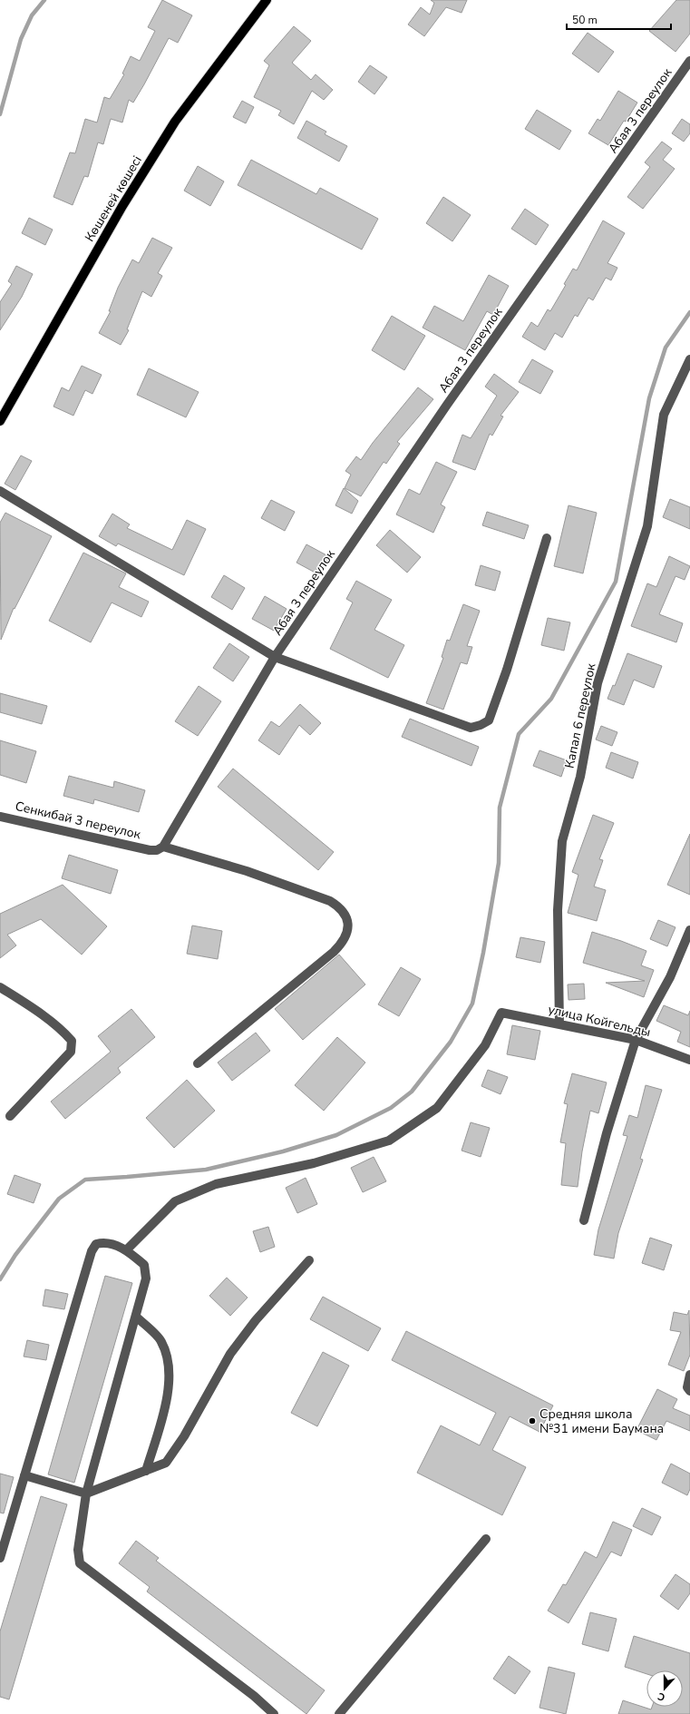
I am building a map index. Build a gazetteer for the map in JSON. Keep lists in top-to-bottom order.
{
  "streets": {
    "main road": ["Көшеней көшесі"],
    "street": [
      "Абая 3 переулок",
      "Капал 6 переулок",
      "Сенкибай 3 переулок",
      "улица Койгельды"
    ]
  },
  "crossings": [
    ["Абая 3 переулок", "Сенкибай 3 переулок"],
    ["Капал 6 переулок", "улица Койгельды"]
  ],
  "places": ["Средняя школа №31 имени Баумана"],
  "scale_bar": "50 m",
  "north": "bottom"
}
